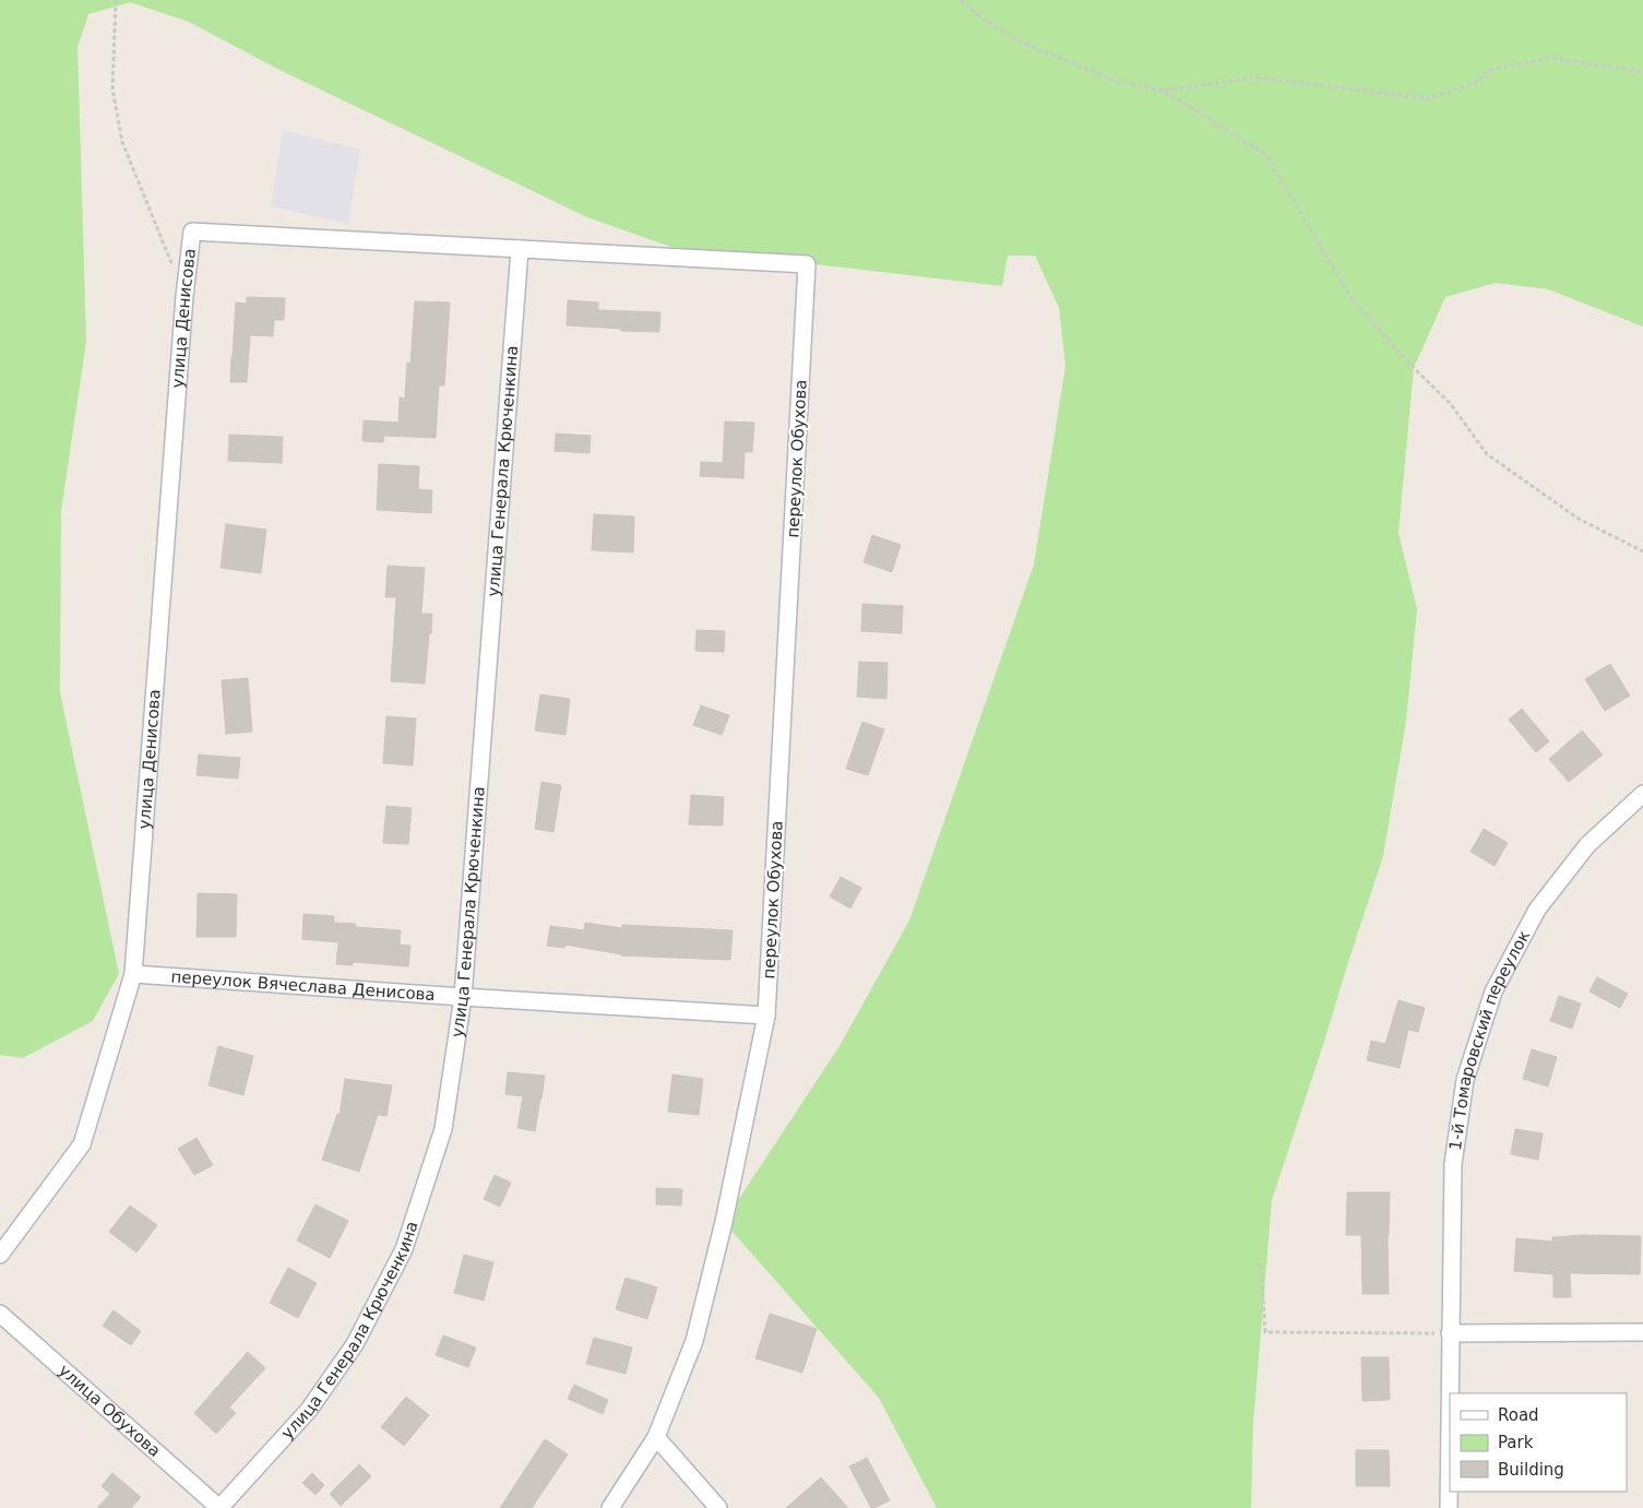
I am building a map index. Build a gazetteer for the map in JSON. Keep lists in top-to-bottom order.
{
  "streets": {
    "street": [
      "улица Денисова",
      "переулок Обухова",
      "улица Генерала Крюченкина",
      "переулок Вячеслава Денисова",
      "1-й Томаровский переулок",
      "улица Обухова"
    ]
  },
  "crossings": [
    ["улица Денисова", "переулок Обухова"],
    ["улица Денисова", "улица Генерала Крюченкина"],
    ["улица Денисова", "переулок Вячеслава Денисова"],
    ["переулок Обухова", "улица Генерала Крюченкина"],
    ["переулок Обухова", "переулок Вячеслава Денисова"],
    ["улица Генерала Крюченкина", "переулок Вячеслава Денисова"],
    ["улица Генерала Крюченкина", "улица Обухова"]
  ],
  "legend": ["Road", "Park", "Building"]
}
